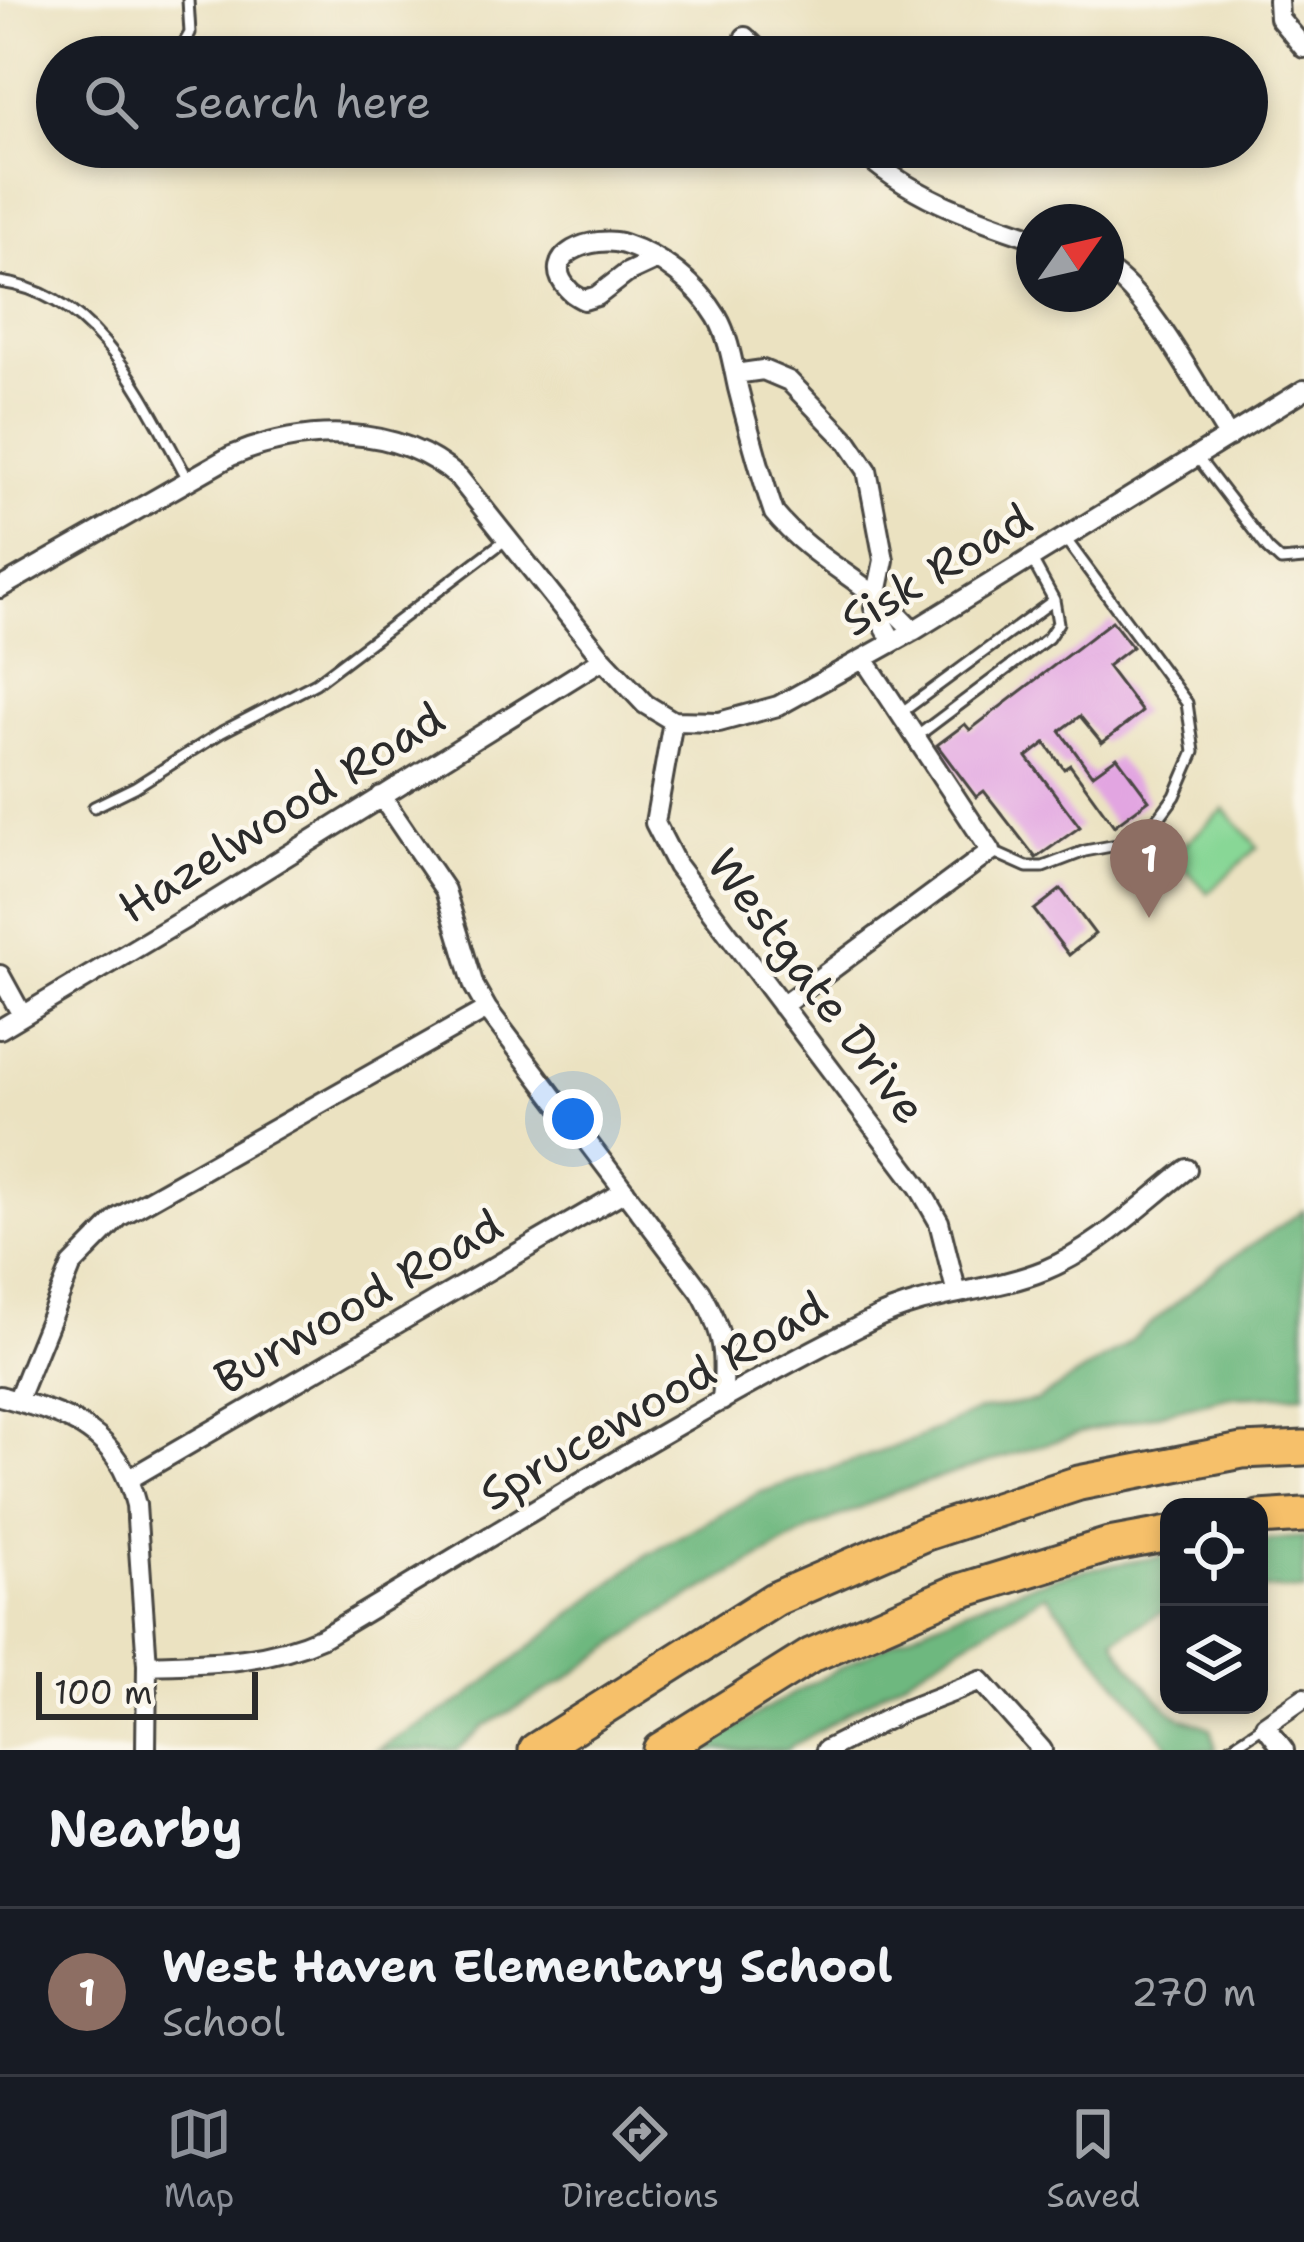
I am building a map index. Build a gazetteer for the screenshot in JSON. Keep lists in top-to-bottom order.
{
  "streets": {
    "street": [
      "Sisk Road",
      "Hazelwood Road",
      "Westgate Drive",
      "Burwood Road",
      "Sprucewood Road"
    ]
  },
  "crossings": [
    ["Sisk Road", "Westgate Drive"],
    ["Westgate Drive", "Sprucewood Road"]
  ],
  "scale_bar": "100 m",
  "north": "top right",
  "page": {
    "search": "Search here",
    "pins": "1",
    "scale": "100 m",
    "heading": "Nearby",
    "list": [
      {
        "mark": "1",
        "name": "West Haven Elementary School",
        "note": "School",
        "value": "270 m"
      }
    ],
    "nav": ["Map", "Directions", "Saved"]
  }
}
